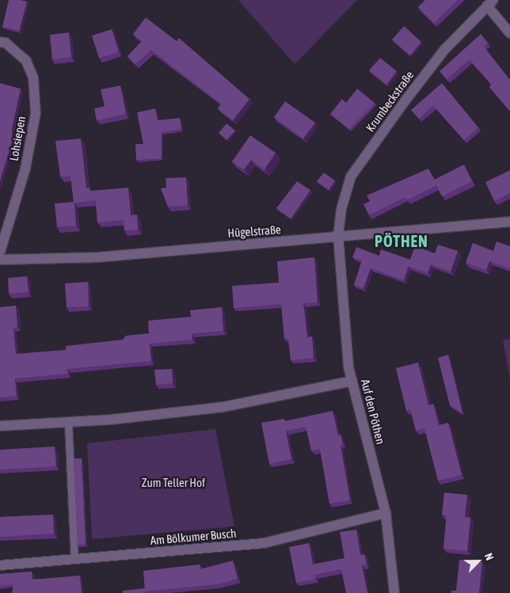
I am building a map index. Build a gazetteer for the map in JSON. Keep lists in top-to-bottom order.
{
  "streets": {
    "street": [
      "Krumbeckstraße",
      "Lohsiepen",
      "Hügelstraße",
      "Auf den Pöthen",
      "Am Bölkumer Busch"
    ]
  },
  "crossings": [
    ["Krumbeckstraße", "Hügelstraße"],
    ["Krumbeckstraße", "Auf den Pöthen"],
    ["Hügelstraße", "Auf den Pöthen"],
    ["Auf den Pöthen", "Am Bölkumer Busch"]
  ],
  "districts": ["PÖTHEN"],
  "parks": ["Zum Teller Hof"],
  "north": "top right"
}
